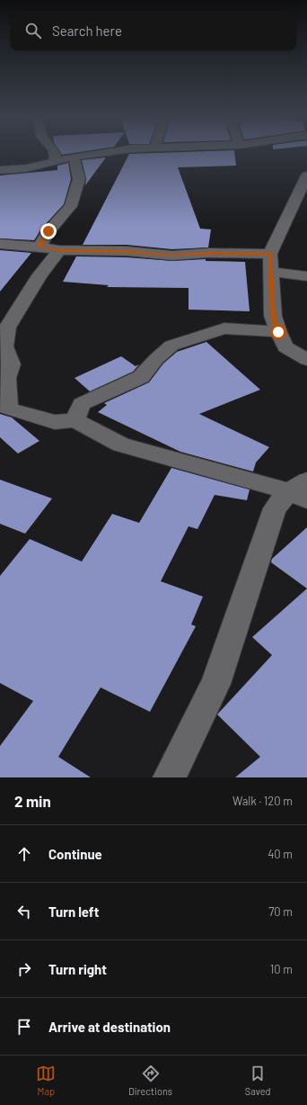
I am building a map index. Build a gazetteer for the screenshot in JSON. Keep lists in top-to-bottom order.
{
  "page": {
    "search": "Search here",
    "heading": ["2 min", "Walk · 120 m"],
    "list": [
      ["Continue", "40 m"],
      ["Turn left", "70 m"],
      ["Turn right", "10 m"],
      "Arrive at destination"
    ],
    "nav": ["Map", "Directions", "Saved"]
  }
}
